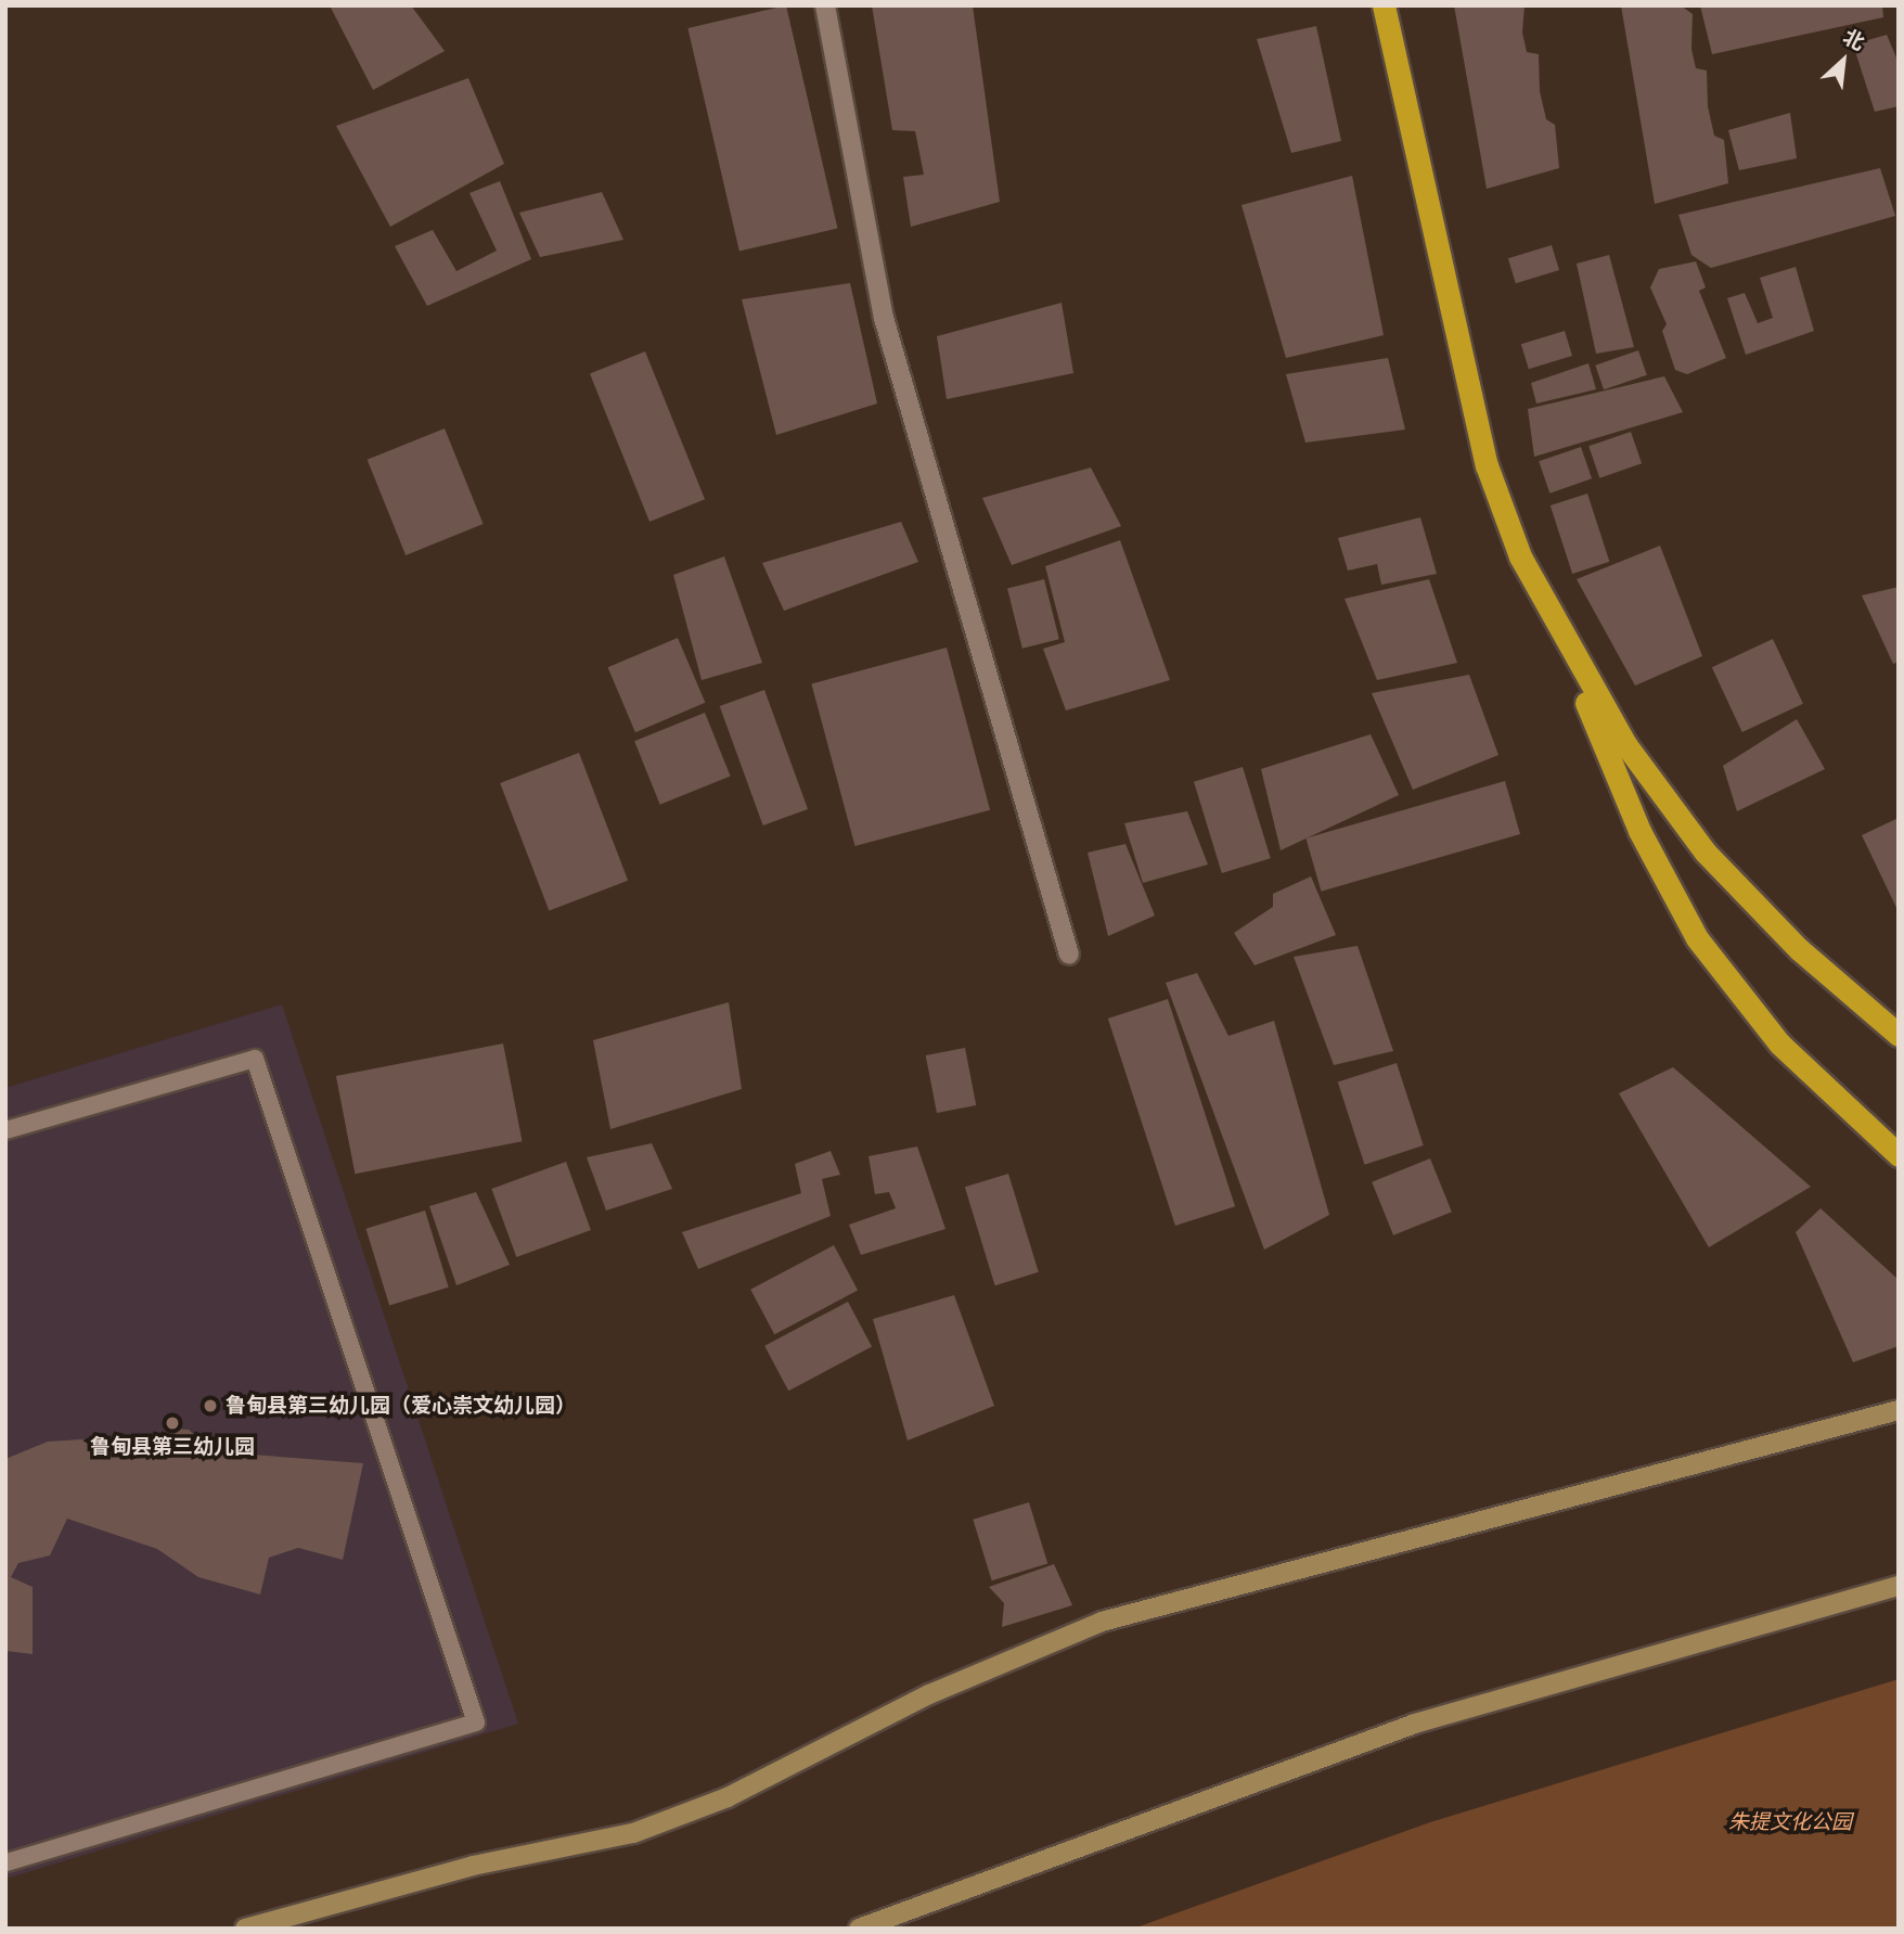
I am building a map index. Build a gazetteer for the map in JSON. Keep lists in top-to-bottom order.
{
  "parks": ["朱提文化公园"],
  "places": ["鲁甸县第三幼儿园（爱心崇文幼儿园）", "鲁甸县第三幼儿园"],
  "north": "top right"
}
